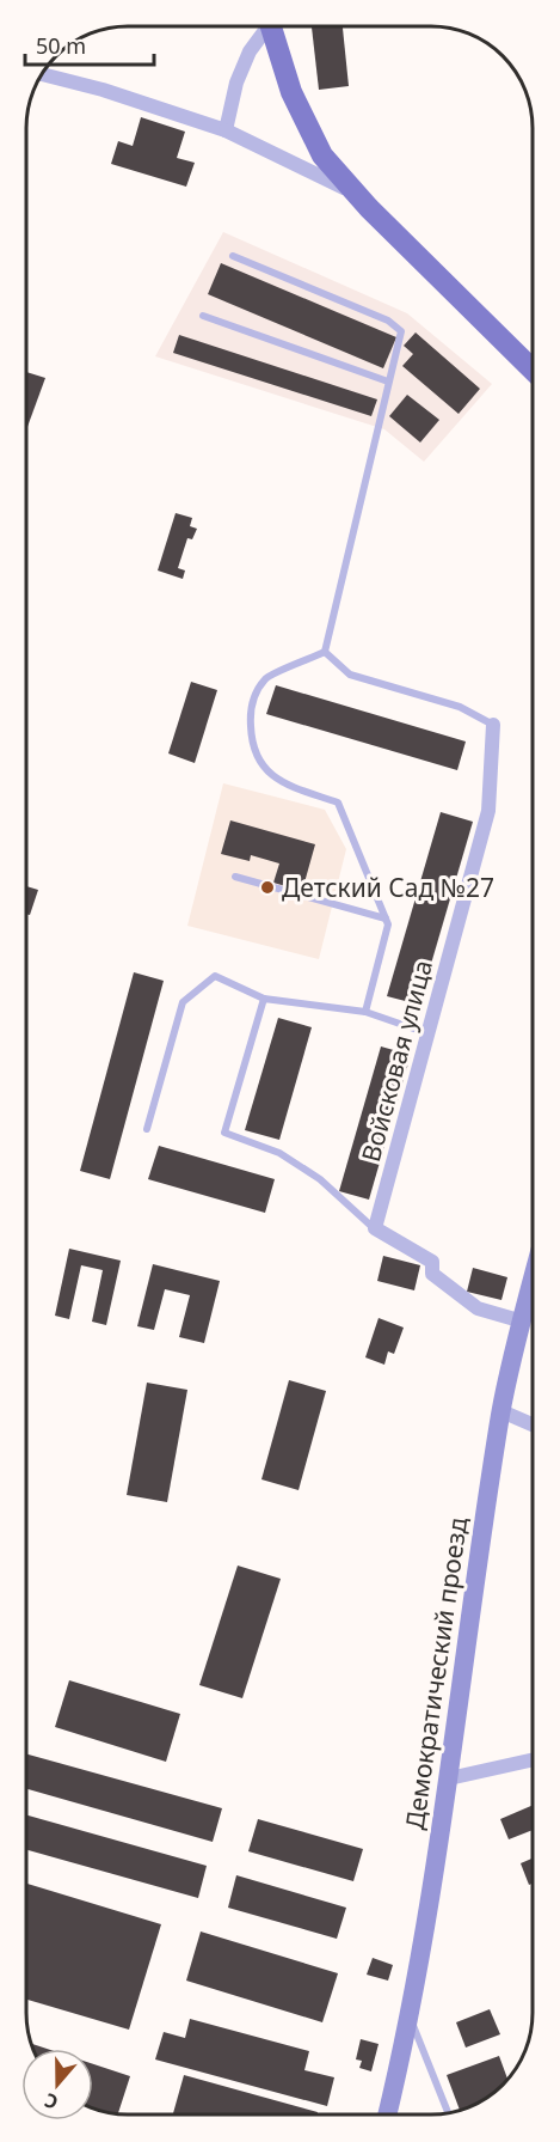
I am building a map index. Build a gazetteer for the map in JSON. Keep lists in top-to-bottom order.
{
  "streets": {
    "main road": ["Демократический проезд"],
    "street": ["Войсковая улица"]
  },
  "places": ["Детский Сад №27"],
  "scale_bar": "50 m",
  "north": "bottom"
}
